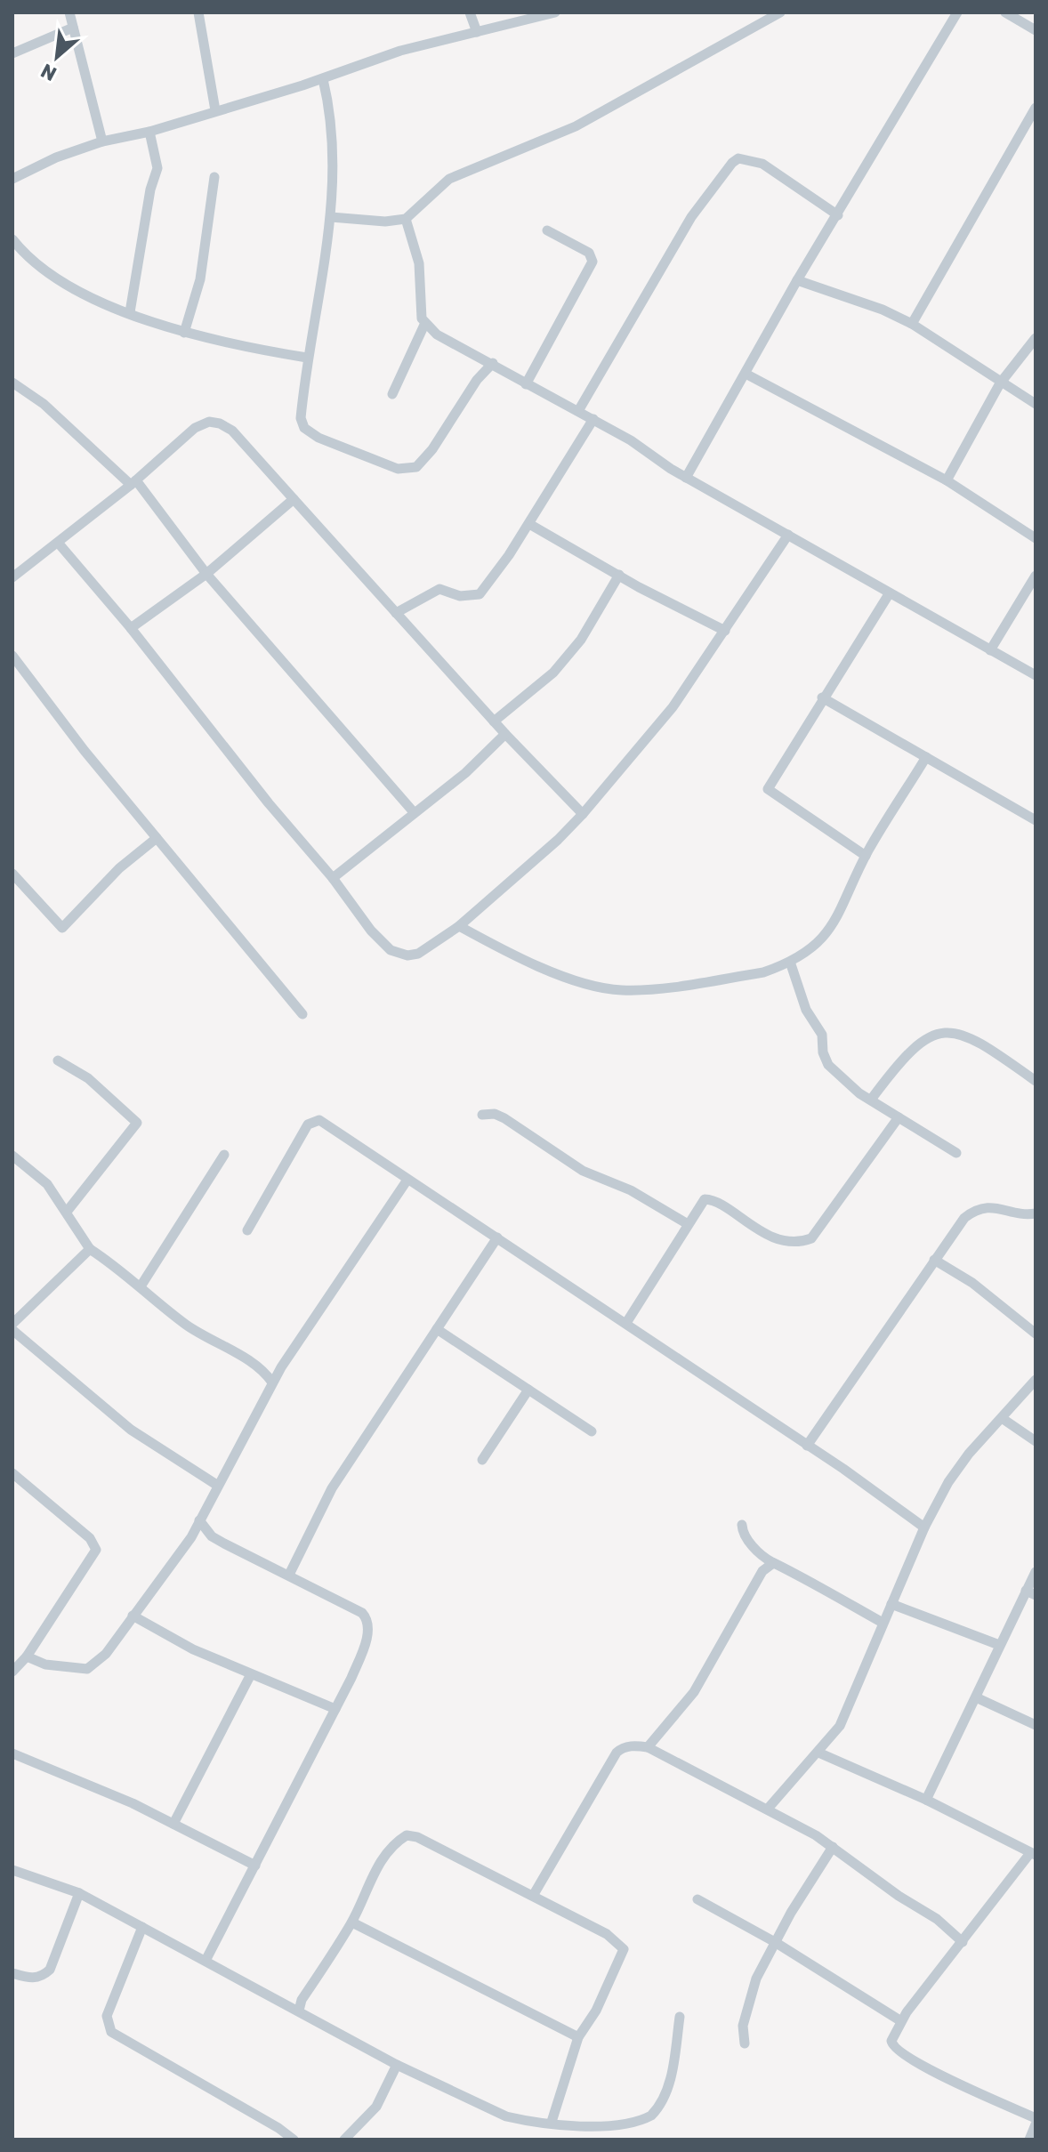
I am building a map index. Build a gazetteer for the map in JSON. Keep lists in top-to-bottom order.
{
  "north": "bottom left"
}
